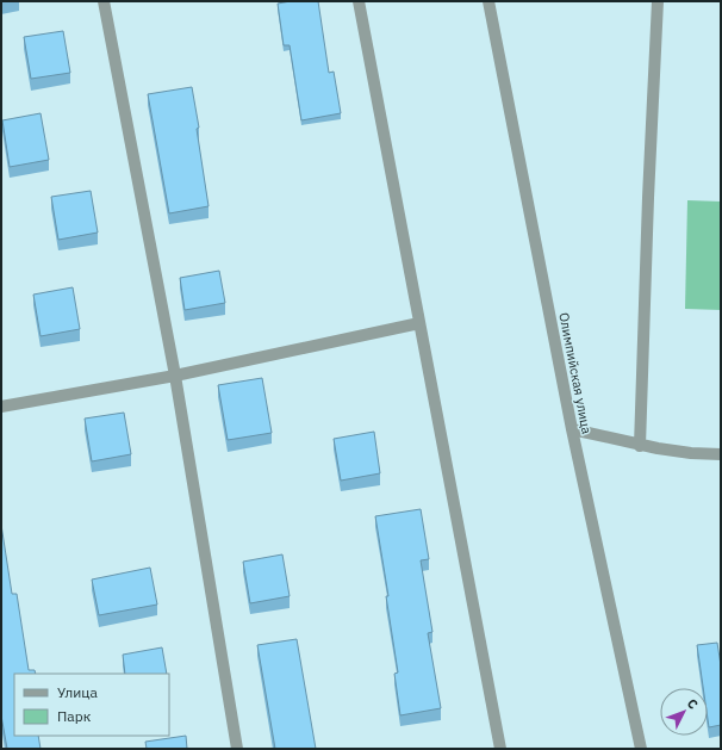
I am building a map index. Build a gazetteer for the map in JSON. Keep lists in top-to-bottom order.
{
  "streets": {
    "street": ["Олимпийская улица"]
  },
  "legend": ["Улица", "Парк"],
  "north": "top right"
}
